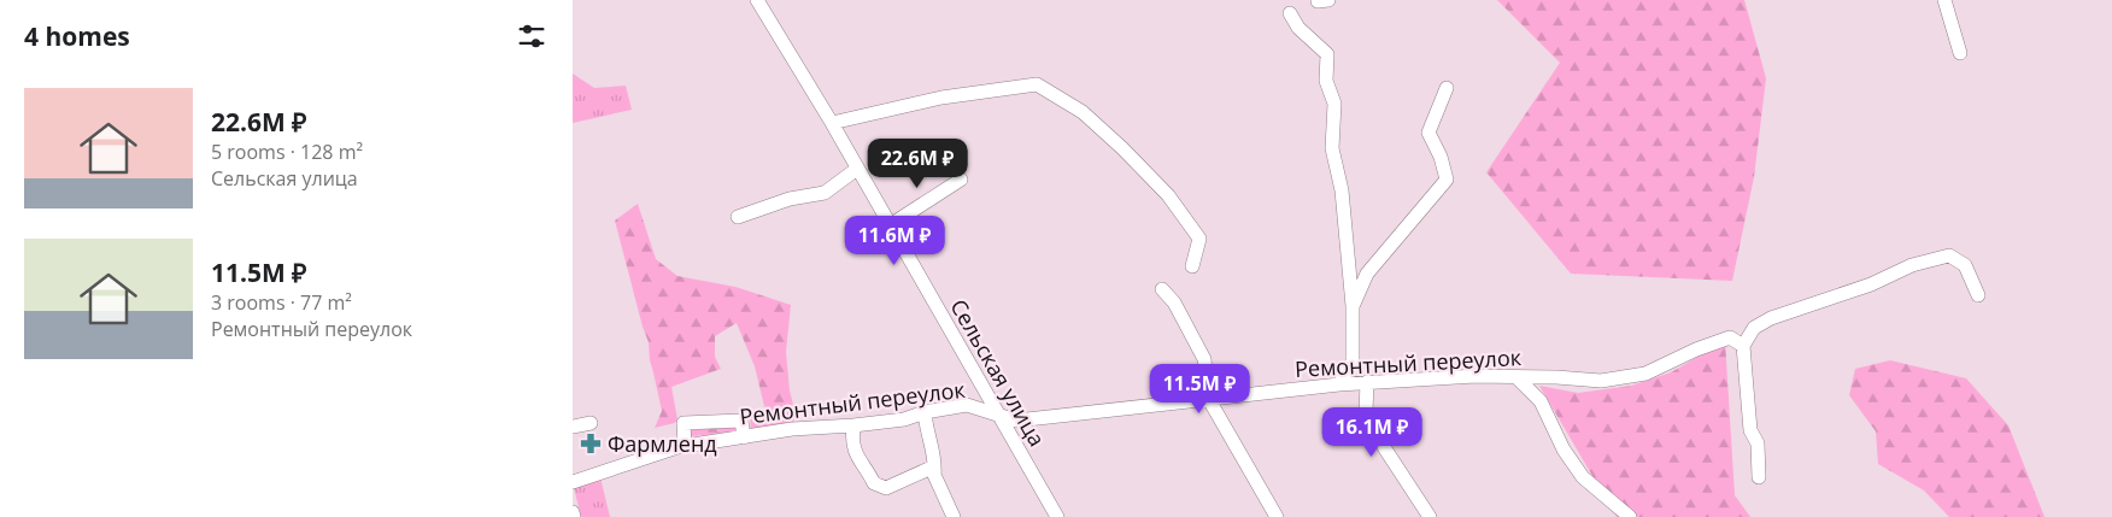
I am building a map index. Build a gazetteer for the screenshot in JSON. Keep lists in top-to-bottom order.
{
  "streets": {
    "street": ["Ремонтный переулок", "Сельская улица"]
  },
  "crossings": [
    ["Ремонтный переулок", "Сельская улица"]
  ],
  "places": {
    "pharmacy": ["Фармленд"]
  },
  "page": {
    "heading": "4 homes",
    "list": [
      {
        "name": "22.6M ₽",
        "note": "5 rooms · 128 m² · Сельская улица"
      },
      {
        "name": "11.5M ₽",
        "note": "3 rooms · 77 m² · Ремонтный переулок"
      }
    ],
    "price": [
      "22.6M ₽",
      "11.6M ₽",
      "11.5M ₽",
      "16.1M ₽"
    ]
  }
}
